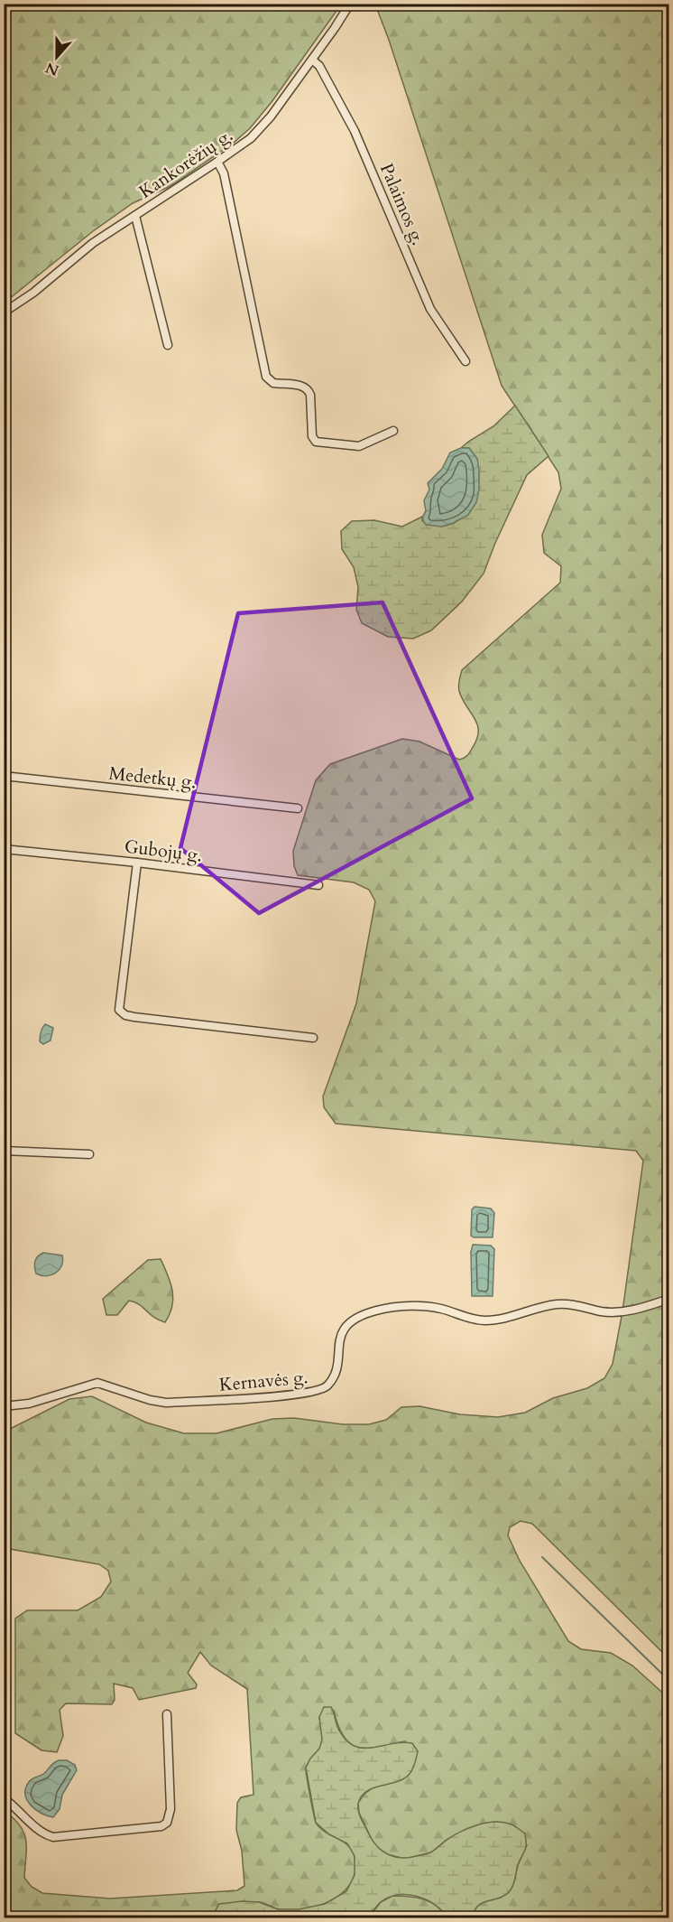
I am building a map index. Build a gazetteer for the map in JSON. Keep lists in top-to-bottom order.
{
  "streets": {
    "street": [
      "Kankorėžių g.",
      "Palaimos g.",
      "Medetkų g.",
      "Gubojų g.",
      "Kernavės g."
    ]
  },
  "crossings": [
    ["Kankorėžių g.", "Palaimos g."]
  ],
  "north": "bottom"
}
